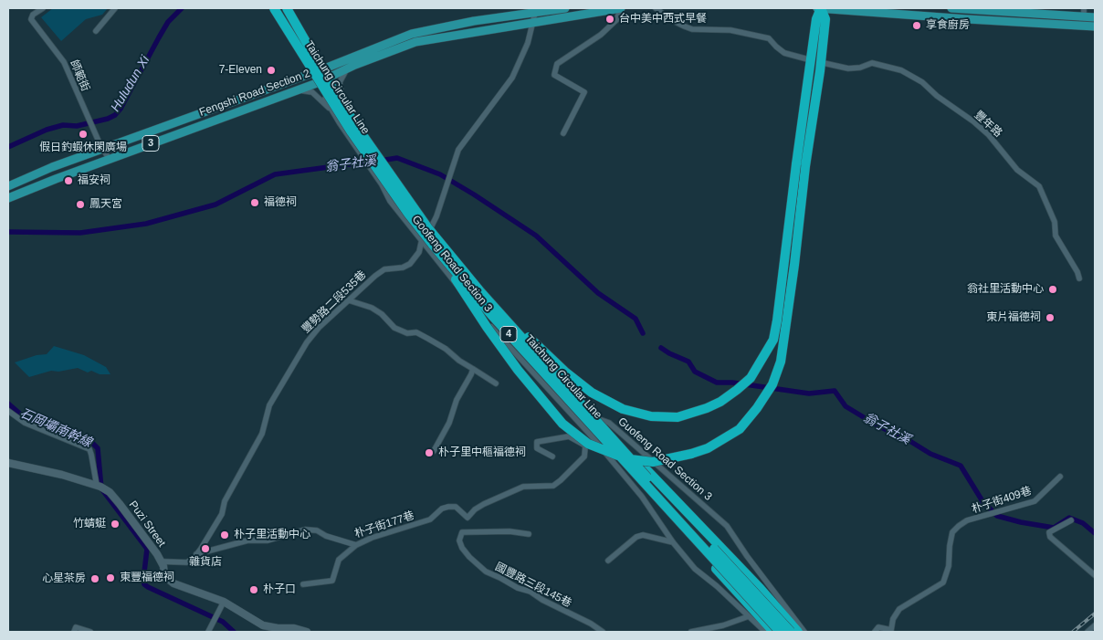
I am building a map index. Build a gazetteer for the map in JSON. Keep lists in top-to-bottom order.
{
  "streets": {
    "highway": ["Taichung Circular Line", "4"],
    "main road": ["Fengshi Road Section 2", "3"],
    "street": [
      "師範街",
      "豐年路",
      "Goofeng Road Section 3",
      "豐勢路二段535巷",
      "Guofeng Road Section 3",
      "朴子街409巷",
      "Puzi Street",
      "朴子街177巷",
      "國豐路三段145巷"
    ]
  },
  "crossings": [
    ["師範街", "Fengshi Road Section 2"],
    ["Fengshi Road Section 2", "Goofeng Road Section 3"],
    ["Fengshi Road Section 2", "豐勢路二段535巷"],
    ["Goofeng Road Section 3", "豐勢路二段535巷"],
    ["Goofeng Road Section 3", "Guofeng Road Section 3"],
    ["豐勢路二段535巷", "Guofeng Road Section 3"],
    ["豐勢路二段535巷", "朴子街177巷"]
  ],
  "water": ["Huludun Xi", "翁子社溪", "石岡壩南幹線"],
  "places": [
    "台中美中西式早餐",
    "享食廚房",
    "7-Eleven",
    "假日釣蝦休閑廣場",
    "福安祠",
    "福德祠",
    "鳳天宮",
    "翁社里活動中心",
    "東片福德祠",
    "朴子里中樞福德祠",
    "竹蜻蜓",
    "朴子里活動中心",
    "雜貨店",
    "東豐福德祠",
    "心星茶房",
    "朴子口"
  ]
}
